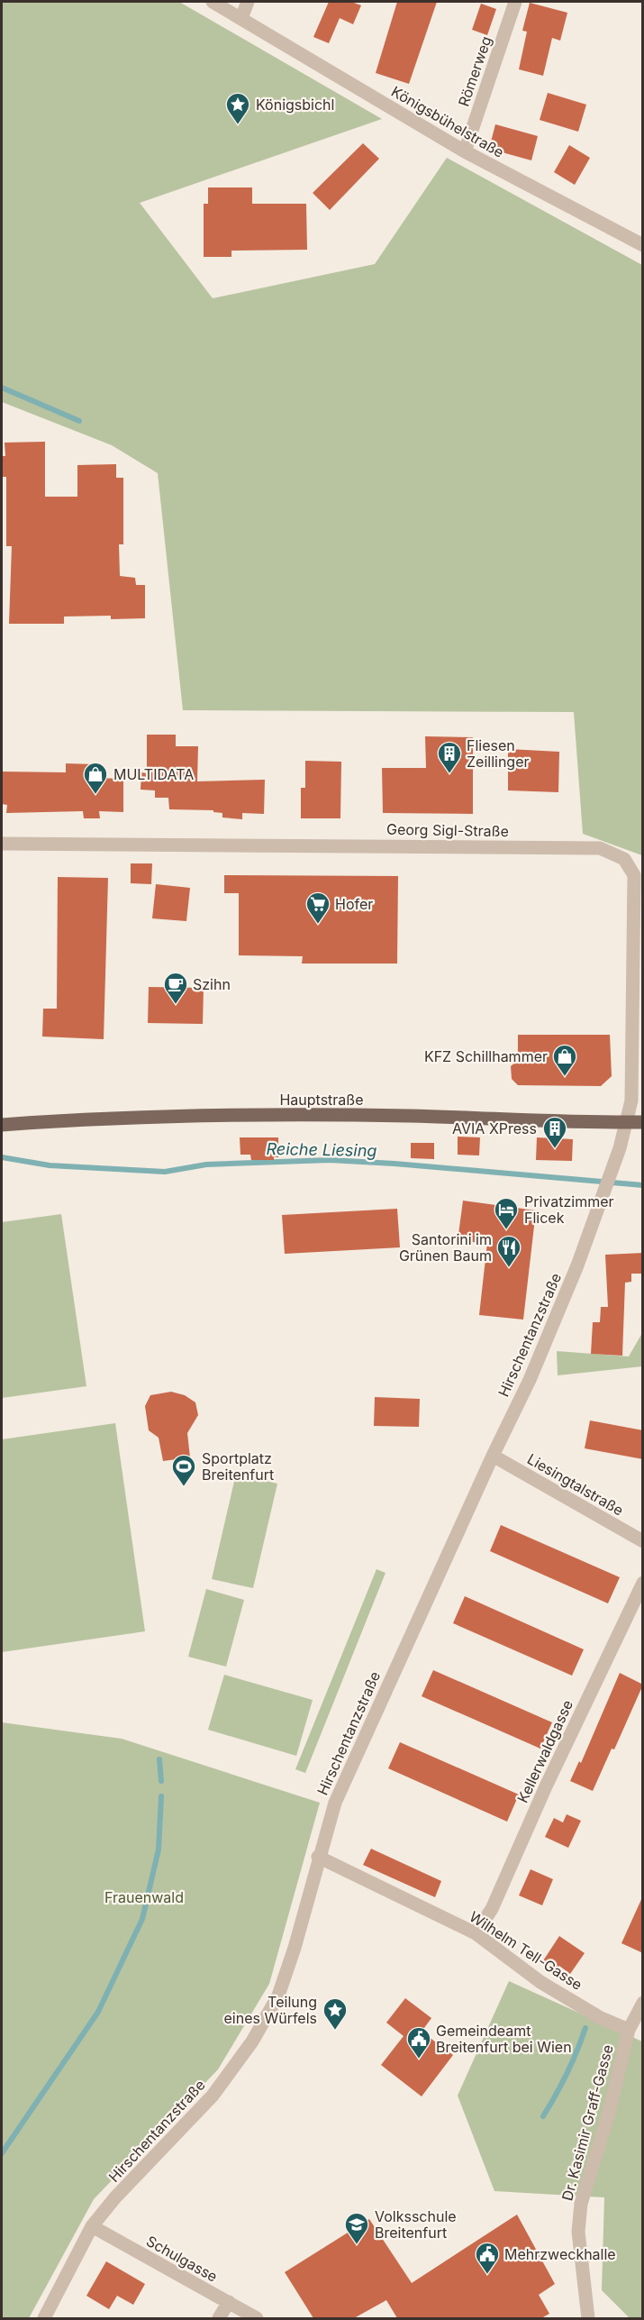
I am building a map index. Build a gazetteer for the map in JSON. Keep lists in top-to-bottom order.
{
  "streets": {
    "main road": ["Hauptstraße"],
    "street": [
      "Römerweg",
      "Königsbühelstraße",
      "Georg Sigl-Straße",
      "Hirschentanzstraße",
      "Liesingtalstraße",
      "Kellerwaldgasse",
      "Wilhelm Tell-Gasse",
      "Dr. Kasimir Graff-Gasse",
      "Schulgasse"
    ]
  },
  "crossings": [
    ["Römerweg", "Königsbühelstraße"],
    ["Georg Sigl-Straße", "Hauptstraße"],
    ["Georg Sigl-Straße", "Hirschentanzstraße"],
    ["Hauptstraße", "Hirschentanzstraße"],
    ["Hirschentanzstraße", "Liesingtalstraße"],
    ["Hirschentanzstraße", "Wilhelm Tell-Gasse"],
    ["Hirschentanzstraße", "Schulgasse"],
    ["Kellerwaldgasse", "Wilhelm Tell-Gasse"],
    ["Wilhelm Tell-Gasse", "Dr. Kasimir Graff-Gasse"]
  ],
  "water": ["Reiche Liesing"],
  "parks": ["Frauenwald"],
  "places": {
    "place": ["Königsbichl", "Teilung eines Würfels"],
    "building": ["Fliesen Zeillinger", "AVIA XPress"],
    "shop": ["MULTIDATA", "KFZ Schillhammer"],
    "supermarket": ["Hofer"],
    "cafe": ["Szihn"],
    "hotel": ["Privatzimmer Flicek"],
    "restaurant": ["Santorini im Grünen Baum"],
    "sports": ["Sportplatz Breitenfurt"],
    "public building": ["Gemeindeamt Breitenfurt bei Wien", "Mehrzweckhalle"],
    "school or university": ["Volksschule Breitenfurt"]
  }
}
